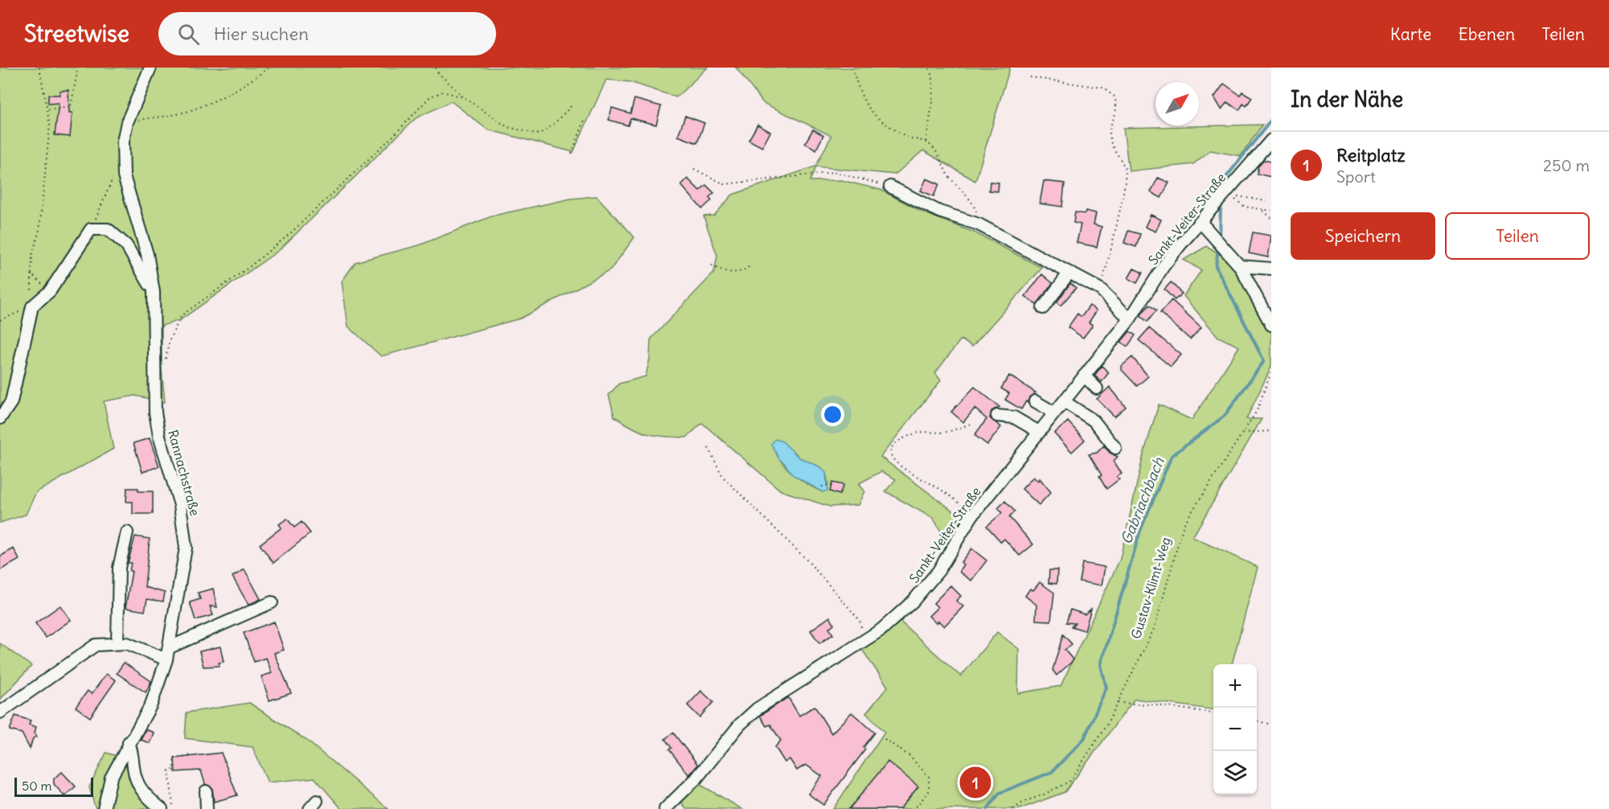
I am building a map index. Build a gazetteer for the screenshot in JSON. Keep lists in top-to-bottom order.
{
  "streets": {
    "street": ["Sankt-Veiter-Straße", "Rannachstraße"],
    "path": ["Gustav-Klimt-Weg"]
  },
  "water": ["Gabriachbach"],
  "scale_bar": "50 m",
  "north": "top right",
  "page": {
    "header": "Streetwise",
    "search": "Hier suchen",
    "nav": ["Karte", "Ebenen", "Teilen"],
    "heading": "In der Nähe",
    "list": [
      {
        "mark": "1",
        "name": "Reitplatz",
        "note": "Sport",
        "value": "250 m"
      }
    ],
    "buttons": ["Speichern", "Teilen"],
    "map_buttons": ["+", "−"],
    "pins": "1",
    "scale": "50 m"
  }
}
